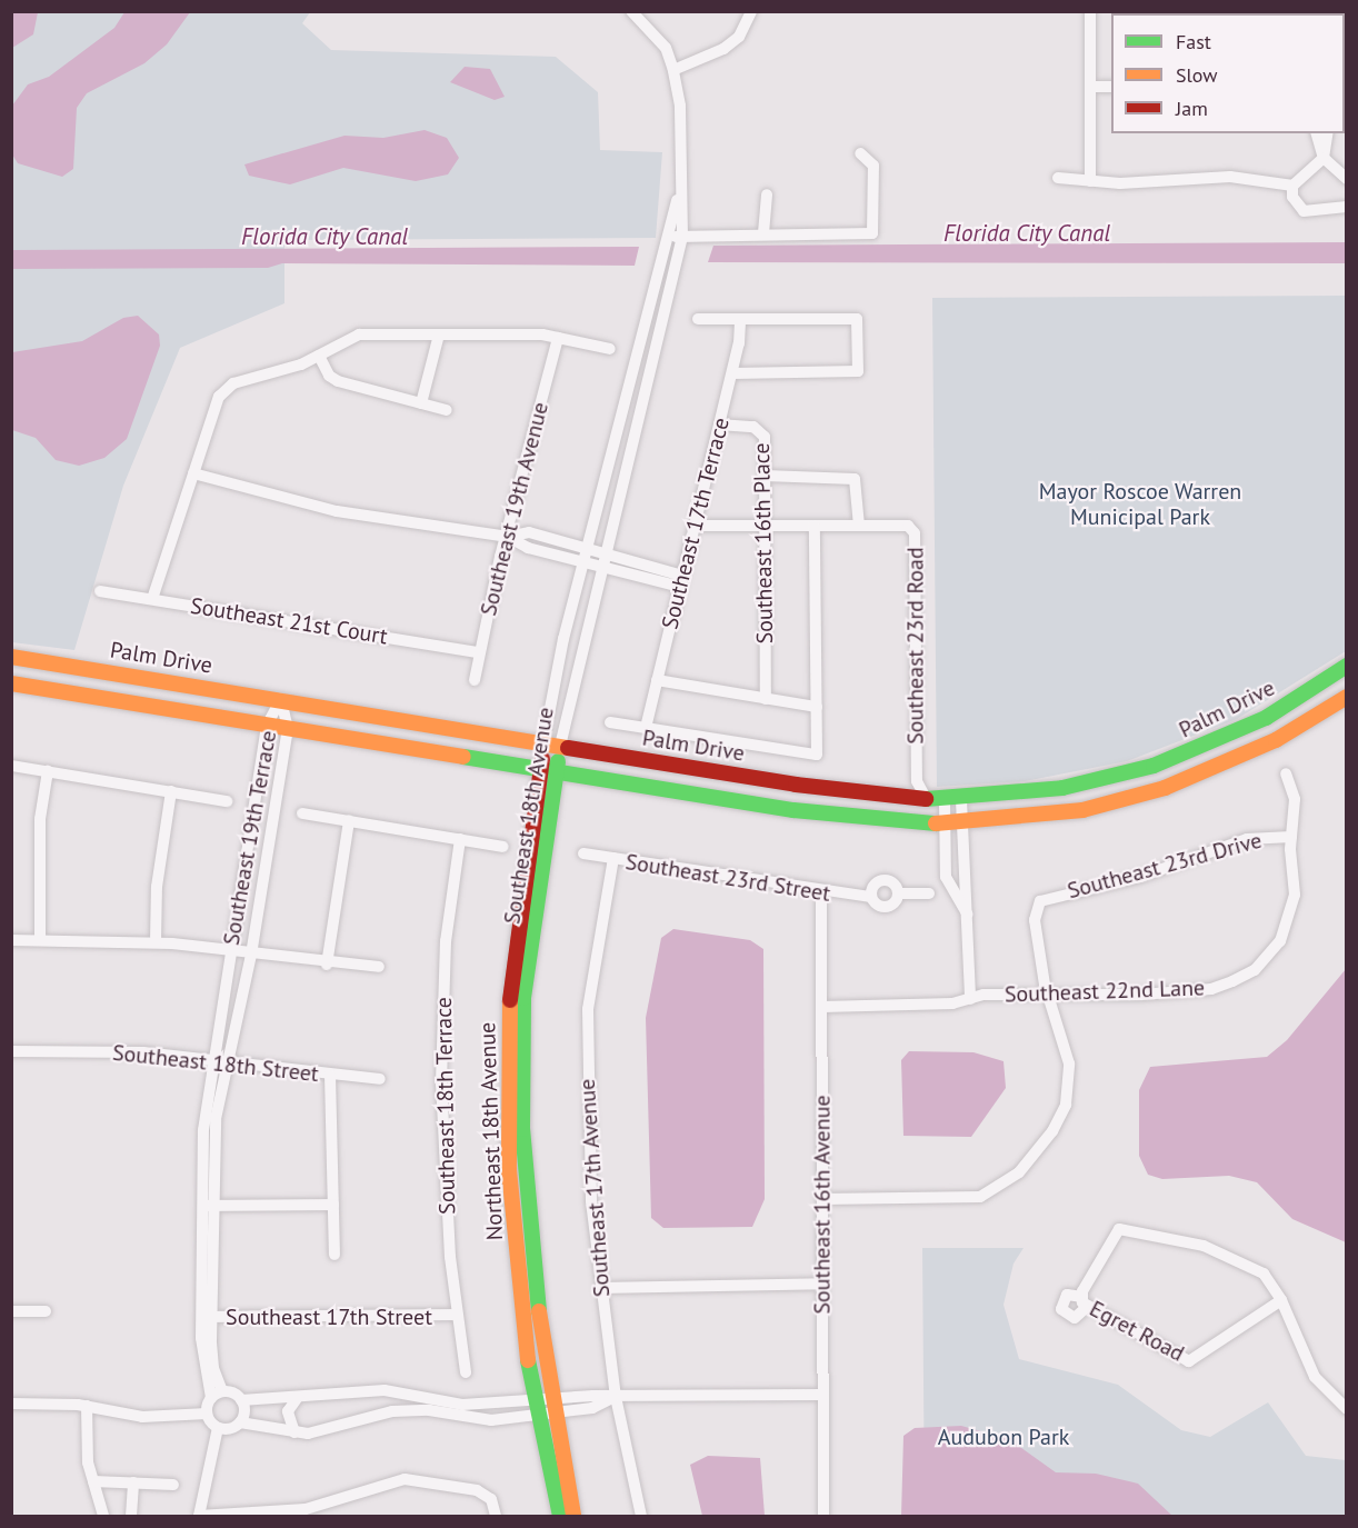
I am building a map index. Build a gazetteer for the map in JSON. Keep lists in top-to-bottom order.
{
  "streets": {
    "main road": ["Palm Drive", "Southeast 18th Avenue", "Northeast 18th Avenue"],
    "street": [
      "Southeast 19th Avenue",
      "Southeast 17th Terrace",
      "Southeast 16th Place",
      "Southeast 21st Court",
      "Southeast 23rd Road",
      "Southeast 19th Terrace",
      "Southeast 23rd Drive",
      "Southeast 23rd Street",
      "Southeast 22nd Lane",
      "Southeast 18th Street",
      "Southeast 18th Terrace",
      "Southeast 17th Avenue",
      "Southeast 16th Avenue",
      "Southeast 17th Street",
      "Egret Road"
    ]
  },
  "crossings": [
    ["Southeast 19th Avenue", "Southeast 21st Court"],
    ["Southeast 17th Terrace", "Southeast 16th Place"],
    ["Southeast 17th Terrace", "Southeast 23rd Road"],
    ["Southeast 16th Place", "Southeast 23rd Road"],
    ["Southeast 23rd Road", "Palm Drive"],
    ["Palm Drive", "Southeast 18th Avenue"],
    ["Palm Drive", "Southeast 19th Terrace"],
    ["Palm Drive", "Northeast 18th Avenue"],
    ["Southeast 18th Avenue", "Northeast 18th Avenue"],
    ["Southeast 19th Terrace", "Southeast 18th Street"],
    ["Southeast 19th Terrace", "Southeast 17th Street"],
    ["Southeast 23rd Drive", "Southeast 22nd Lane"],
    ["Southeast 23rd Street", "Southeast 17th Avenue"],
    ["Southeast 23rd Street", "Southeast 16th Avenue"],
    ["Southeast 22nd Lane", "Southeast 16th Avenue"],
    ["Southeast 18th Terrace", "Southeast 17th Street"]
  ],
  "water": ["Florida City Canal"],
  "parks": ["Mayor Roscoe Warren Municipal Park", "Audubon Park"],
  "legend": ["Fast", "Slow", "Jam"]
}
